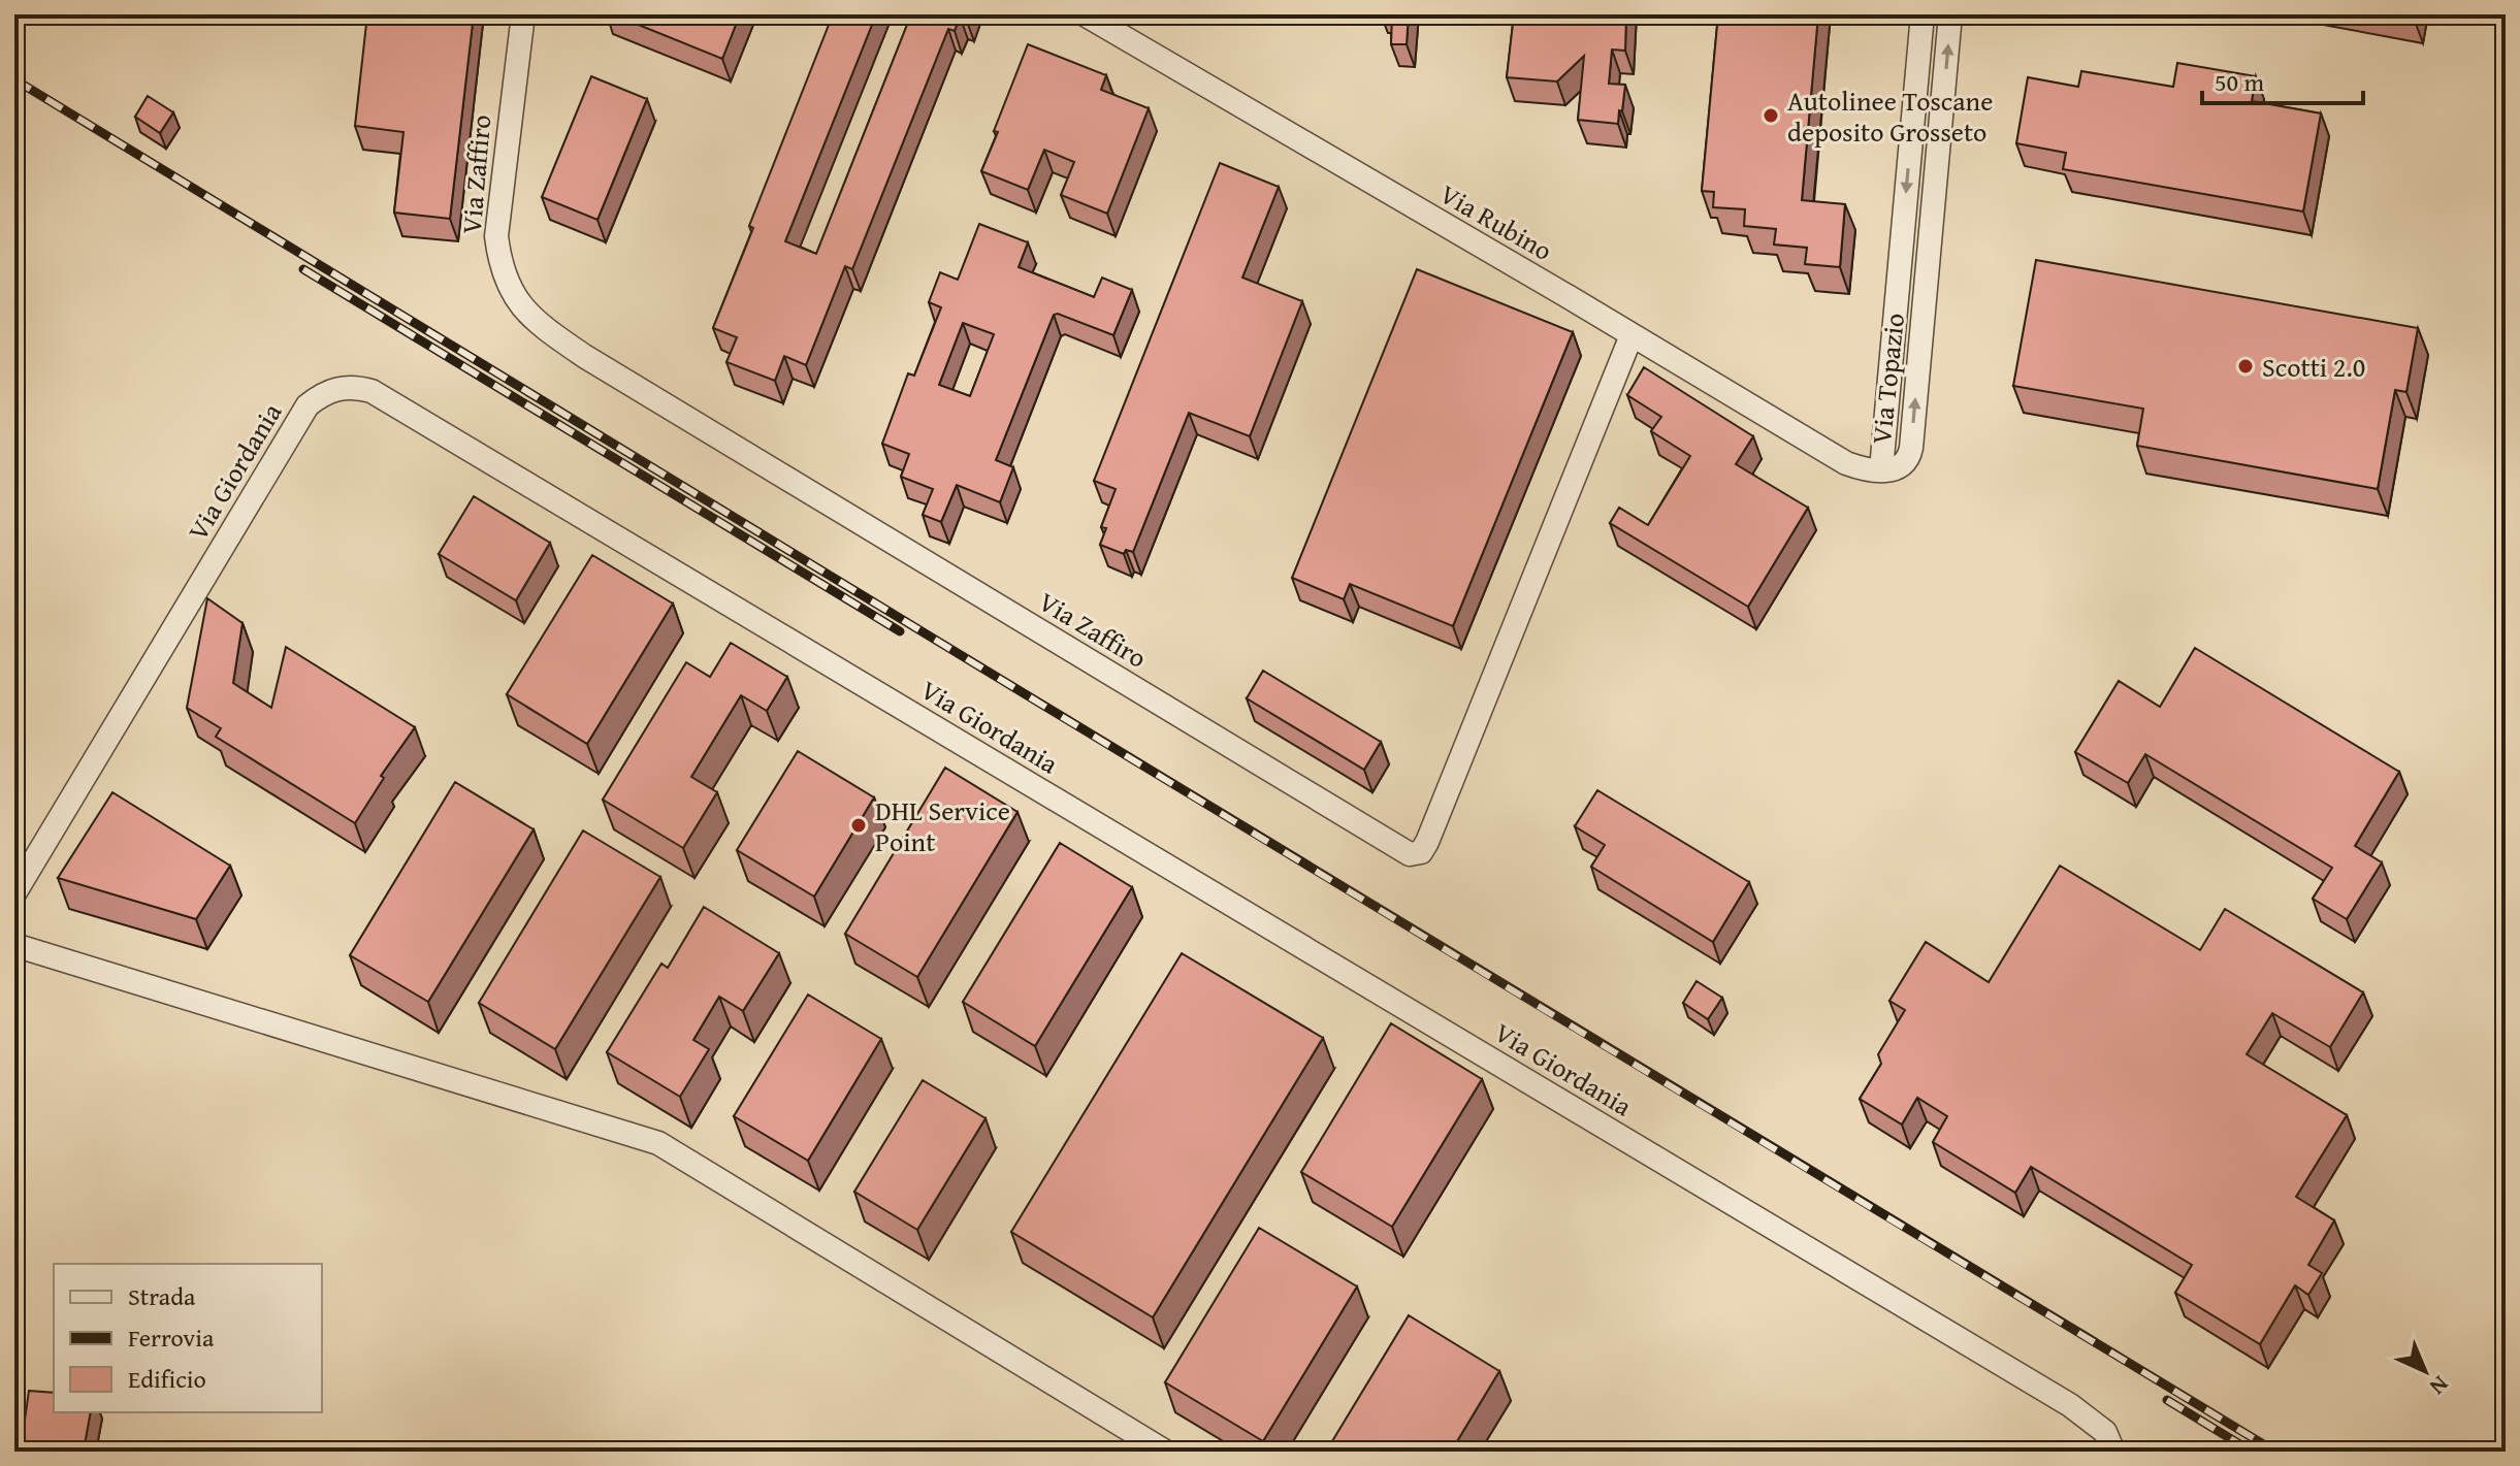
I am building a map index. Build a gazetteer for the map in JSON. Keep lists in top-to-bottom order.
{
  "streets": {
    "street": [
      "Via Zaffiro",
      "Via Rubino",
      "Via Topazio",
      "Via Giordania"
    ]
  },
  "crossings": [
    ["Via Zaffiro", "Via Rubino"],
    ["Via Rubino", "Via Topazio"]
  ],
  "places": ["Autolinee Toscane deposito Grosseto", "Scotti 2.0", "DHL Service Point"],
  "legend": ["Strada", "Ferrovia", "Edificio"],
  "scale_bar": "50 m",
  "north": "bottom right"
}
